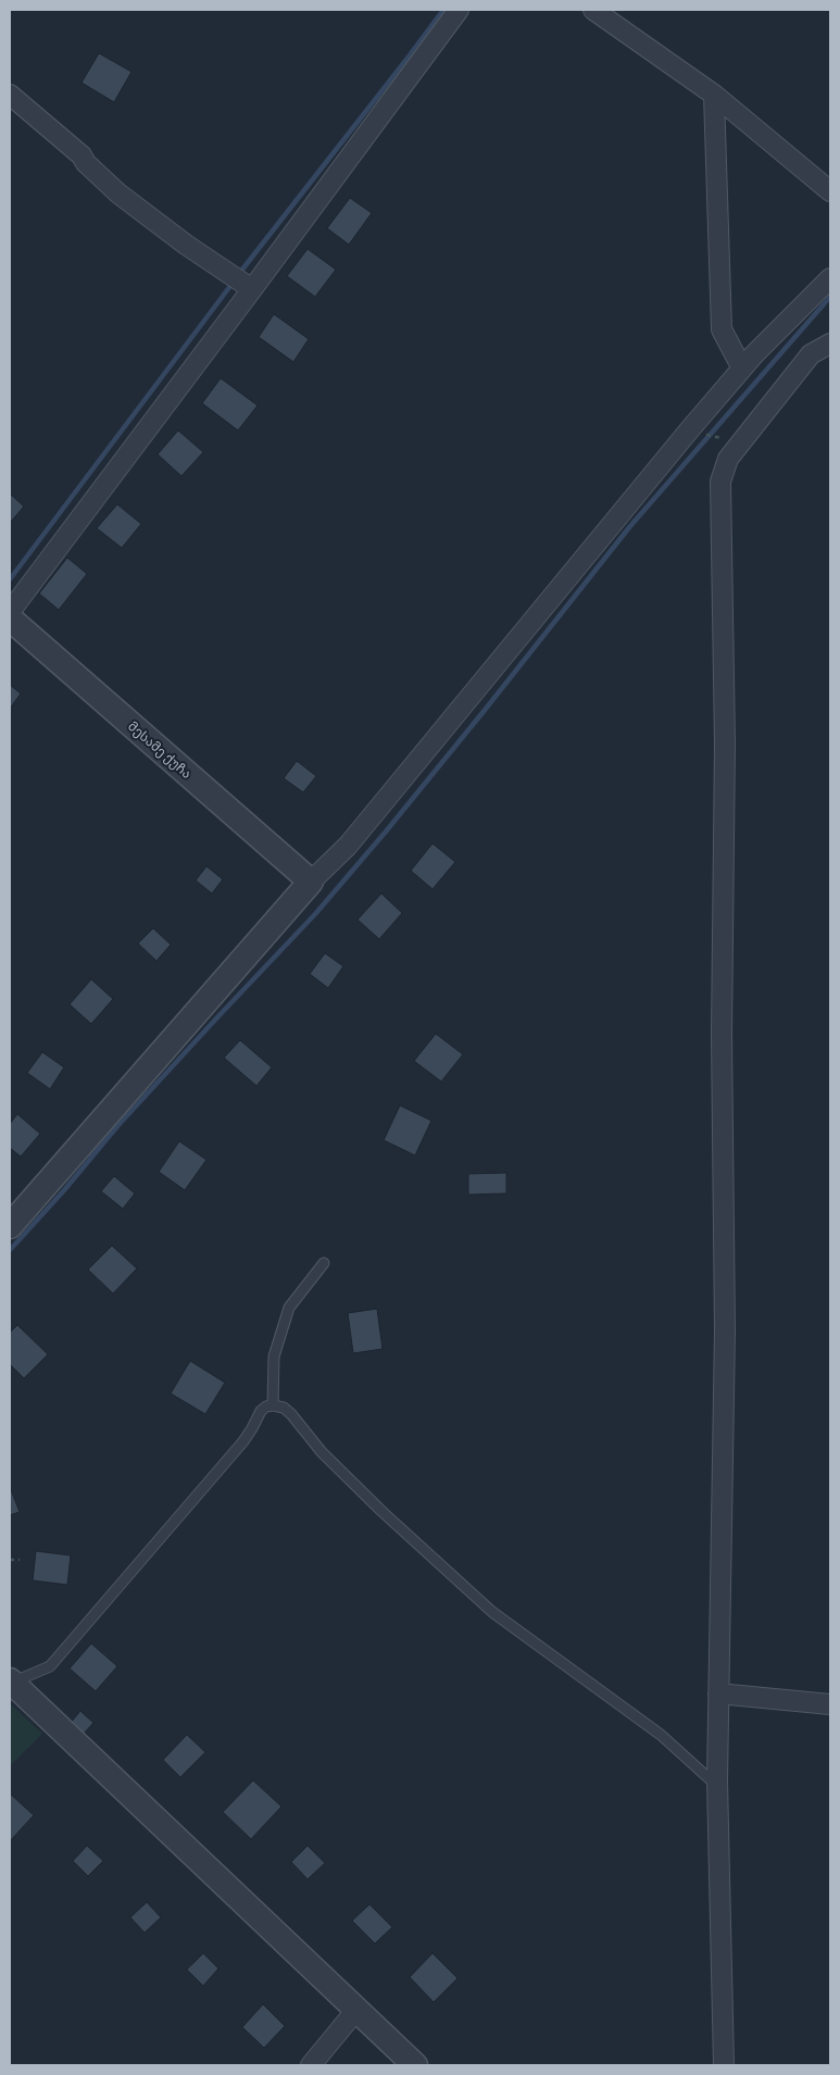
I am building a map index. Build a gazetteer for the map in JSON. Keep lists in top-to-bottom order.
{
  "streets": {
    "street": ["მესამე ქუჩა"]
  }
}
